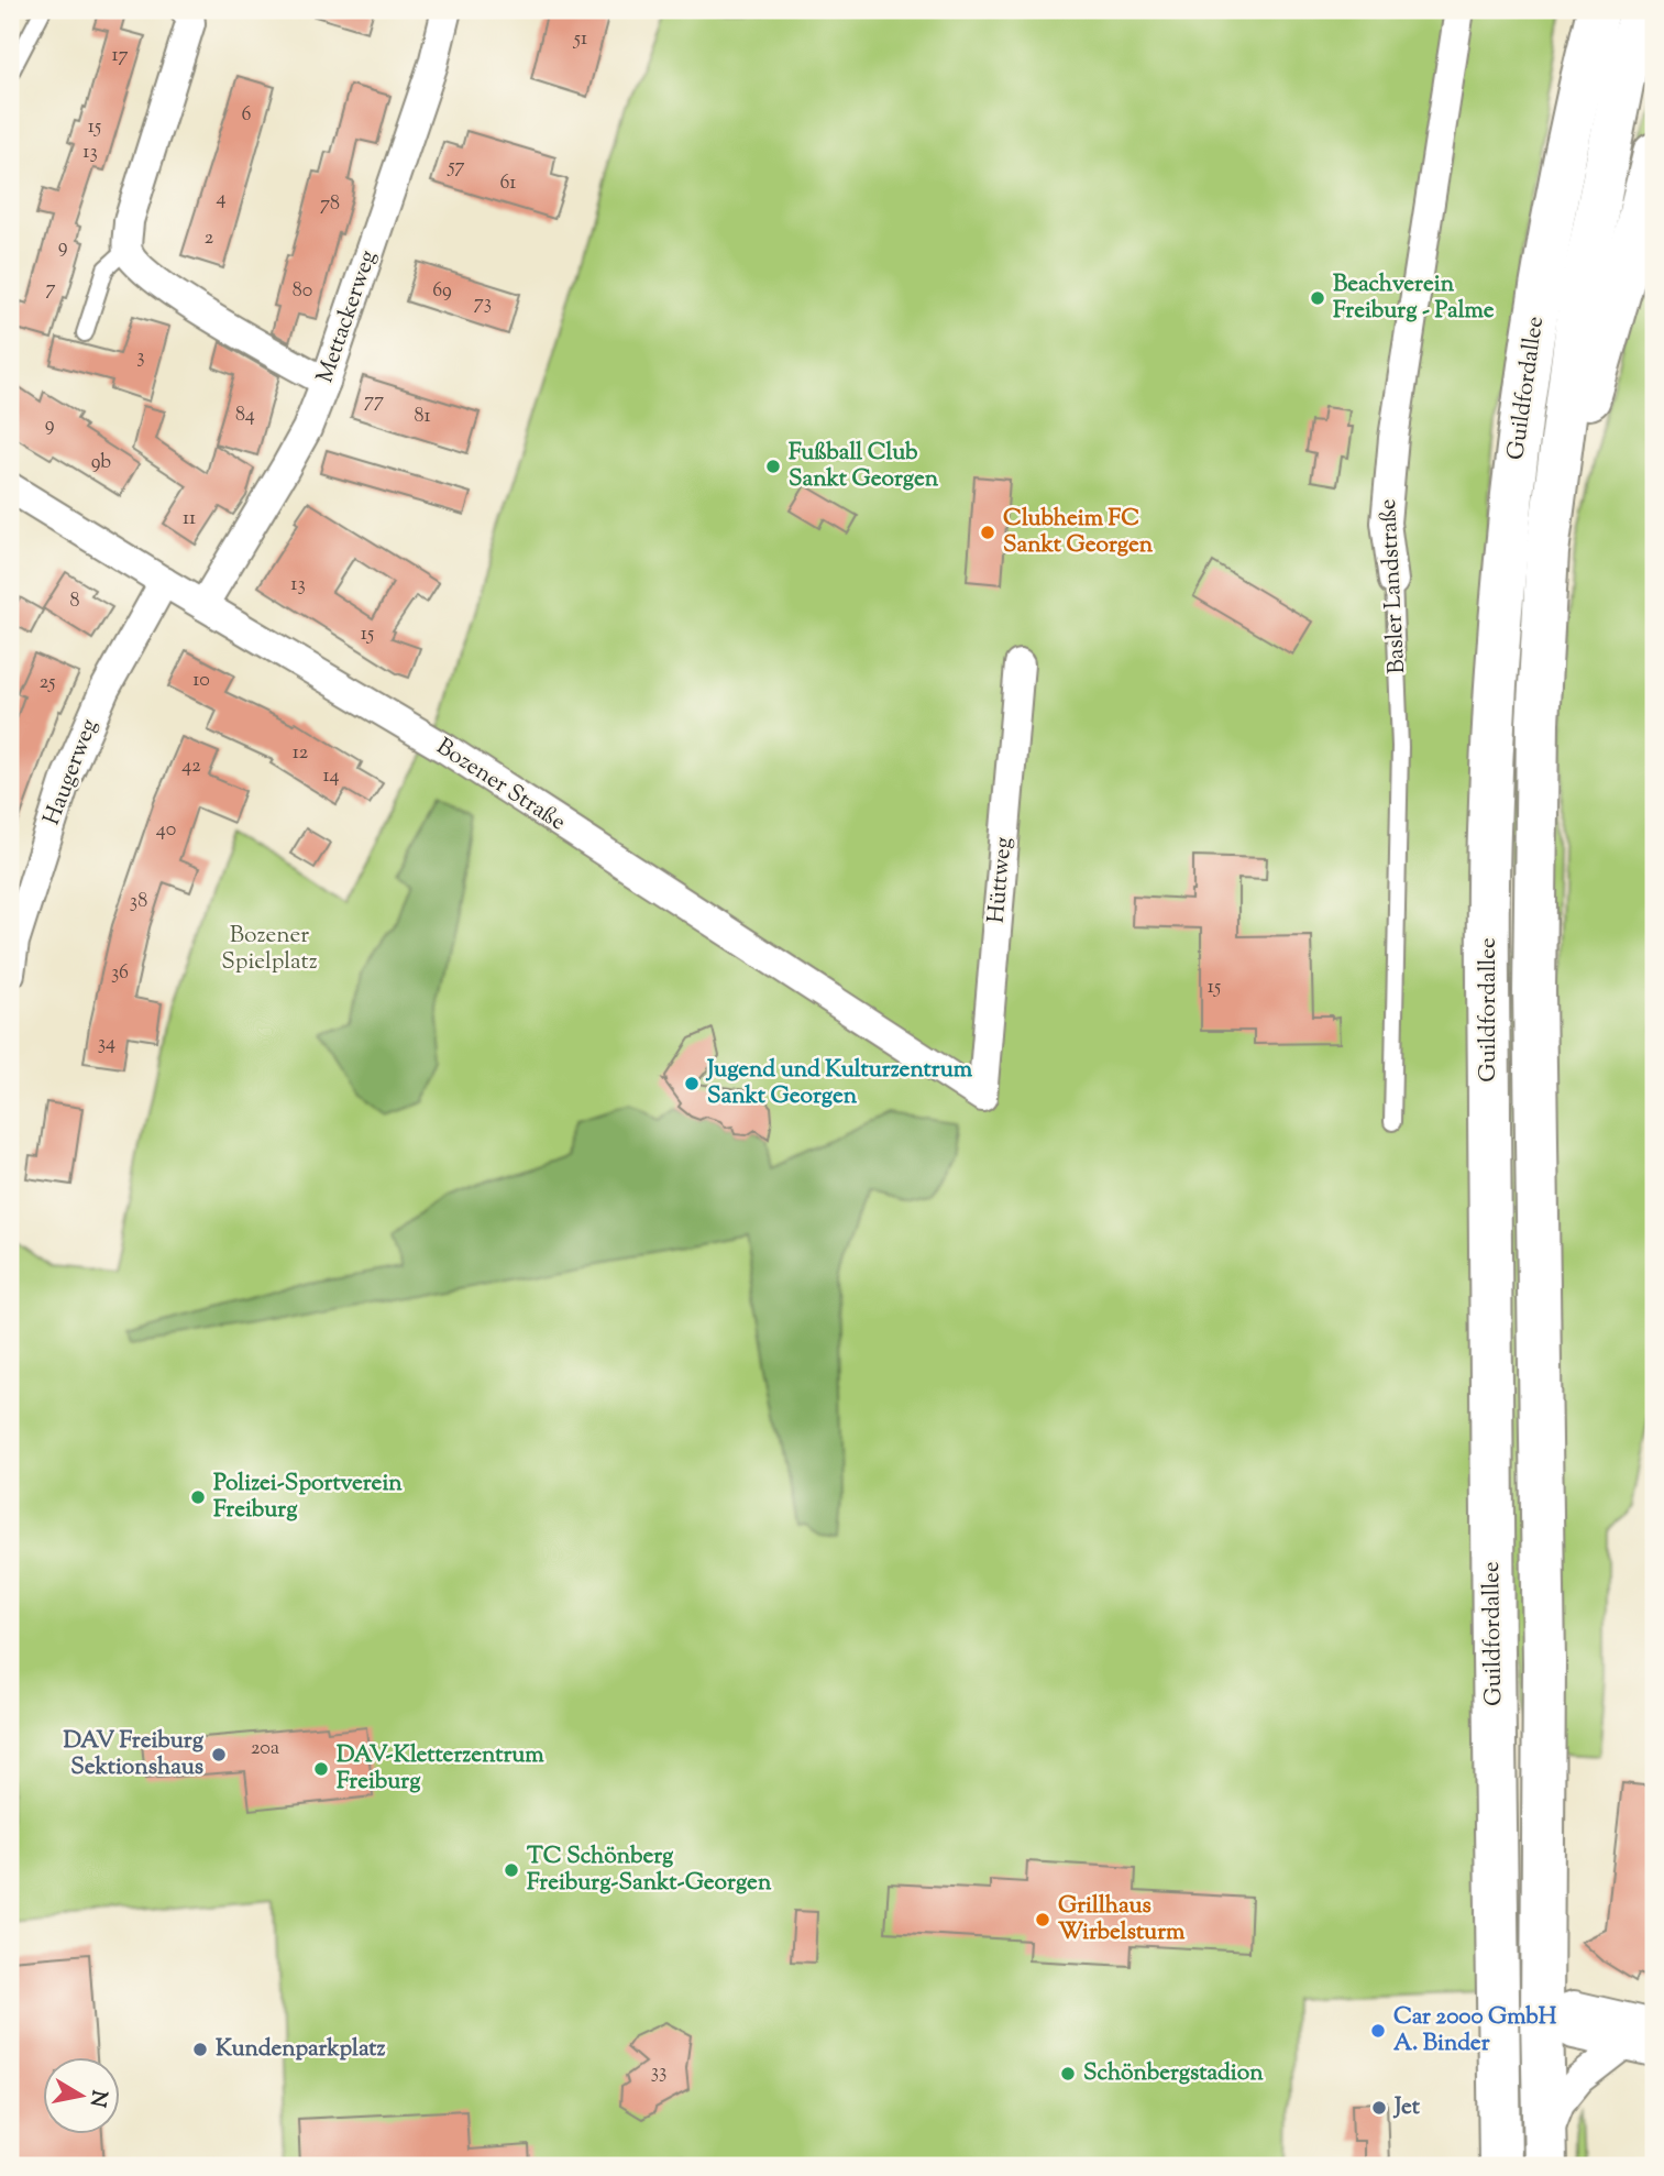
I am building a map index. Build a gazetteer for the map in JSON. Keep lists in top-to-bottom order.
{
  "streets": {
    "main road": ["Guildfordallee"],
    "street": [
      "Mettackerweg",
      "Basler Landstraße",
      "Haugerweg",
      "Bozener Straße",
      "Hüttweg"
    ]
  },
  "crossings": [
    ["Mettackerweg", "Bozener Straße"],
    ["Haugerweg", "Bozener Straße"],
    ["Bozener Straße", "Hüttweg"]
  ],
  "parks": ["Bozener Spielplatz"],
  "places": [
    "Beachverein Freiburg - Palme",
    "Fußball Club Sankt Georgen",
    "Clubheim FC Sankt Georgen",
    "Jugend und Kulturzentrum Sankt Georgen",
    "Polizei-Sportverein Freiburg",
    "DAV Freiburg Sektionshaus",
    "DAV-Kletterzentrum Freiburg",
    "TC Schönberg Freiburg-Sankt-Georgen",
    "Grillhaus Wirbelsturm",
    "Car 2000 GmbH A. Binder",
    "Kundenparkplatz",
    "Schönbergstadion",
    "Jet"
  ],
  "house_numbers": [
    "51",
    "17",
    "6",
    "15",
    "13",
    "57",
    "61",
    "4",
    "78",
    "2",
    "9",
    "7",
    "80",
    "69",
    "73",
    "3",
    "77",
    "84",
    "81",
    "9",
    "9b",
    "11",
    "13",
    "8",
    "15",
    "10",
    "25",
    "12",
    "42",
    "14",
    "40",
    "38",
    "36",
    "15",
    "34",
    "20a",
    "33"
  ],
  "north": "right"
}
